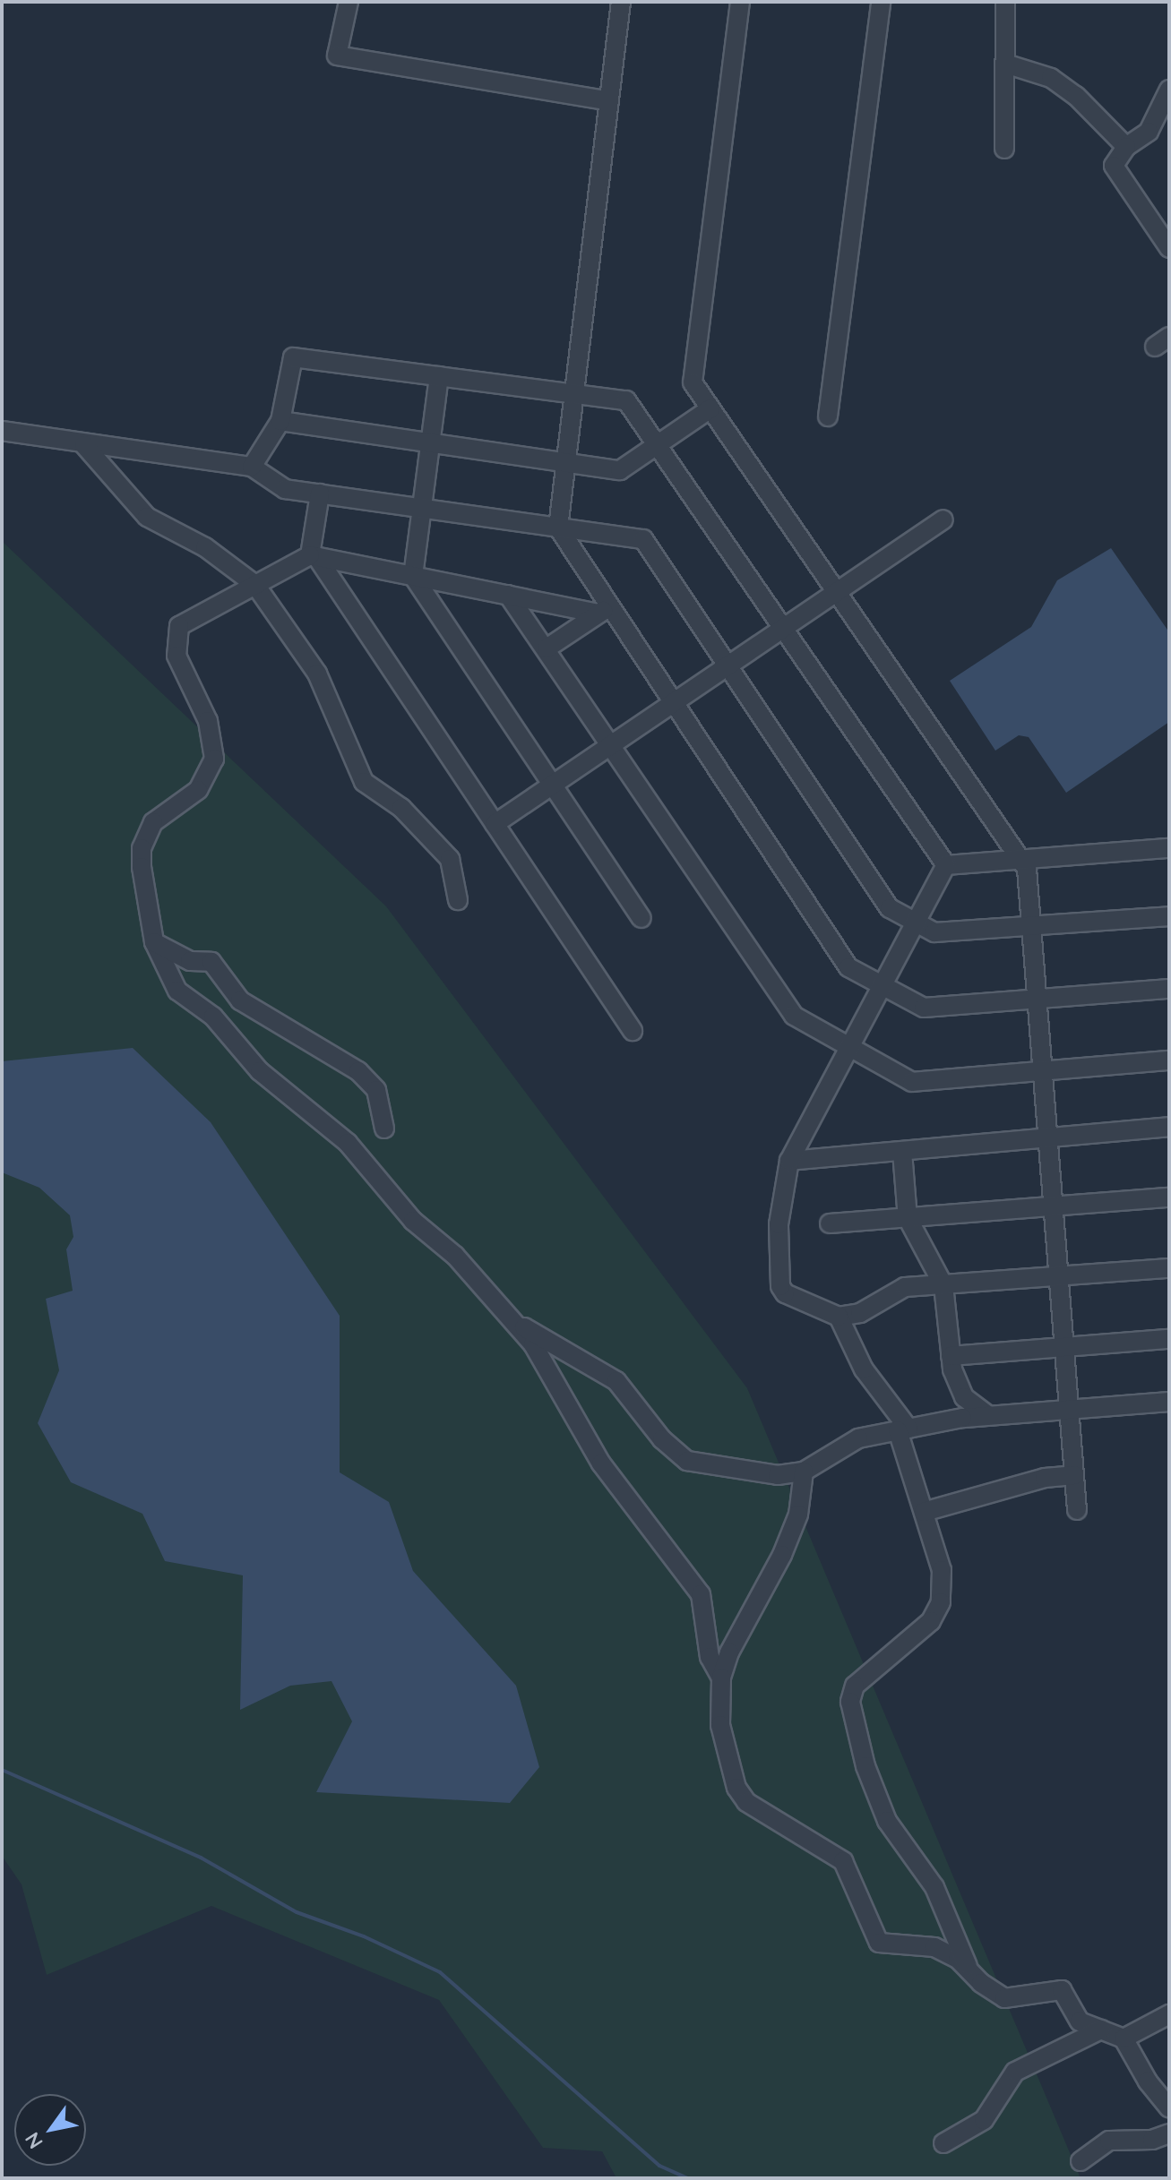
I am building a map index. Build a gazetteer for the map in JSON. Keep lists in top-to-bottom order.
{
  "north": "bottom left"
}
